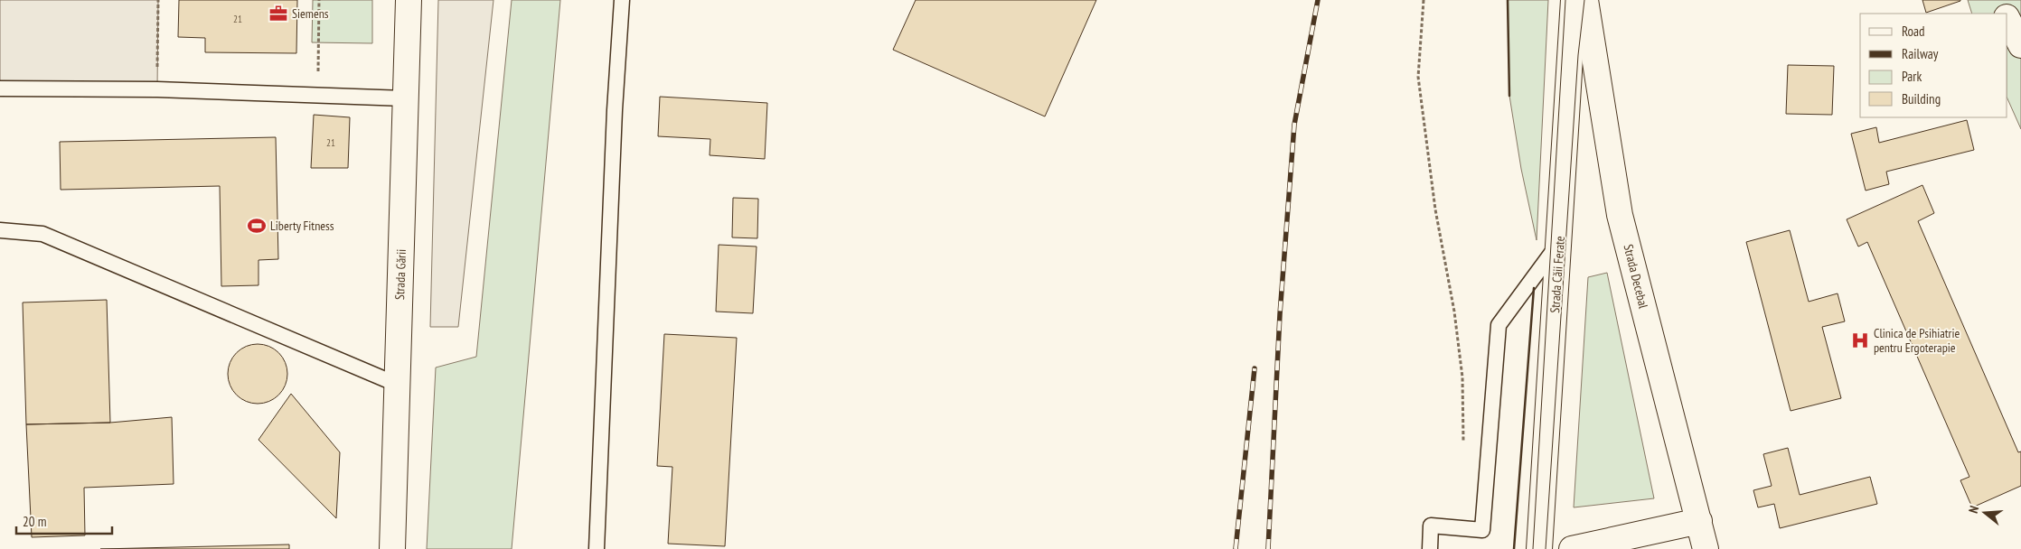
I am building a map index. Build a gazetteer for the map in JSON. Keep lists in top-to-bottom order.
{
  "streets": {
    "street": ["Strada Gării", "Strada Căii Ferate", "Strada Decebal"]
  },
  "places": {
    "office": ["Siemens"],
    "sports": ["Liberty Fitness"],
    "hospital": ["Clinica de Psihiatrie pentru Ergoterapie"]
  },
  "house_numbers": ["21", "21"],
  "legend": [
    "Road",
    "Railway",
    "Park",
    "Building"
  ],
  "scale_bar": "20 m",
  "north": "left"
}
